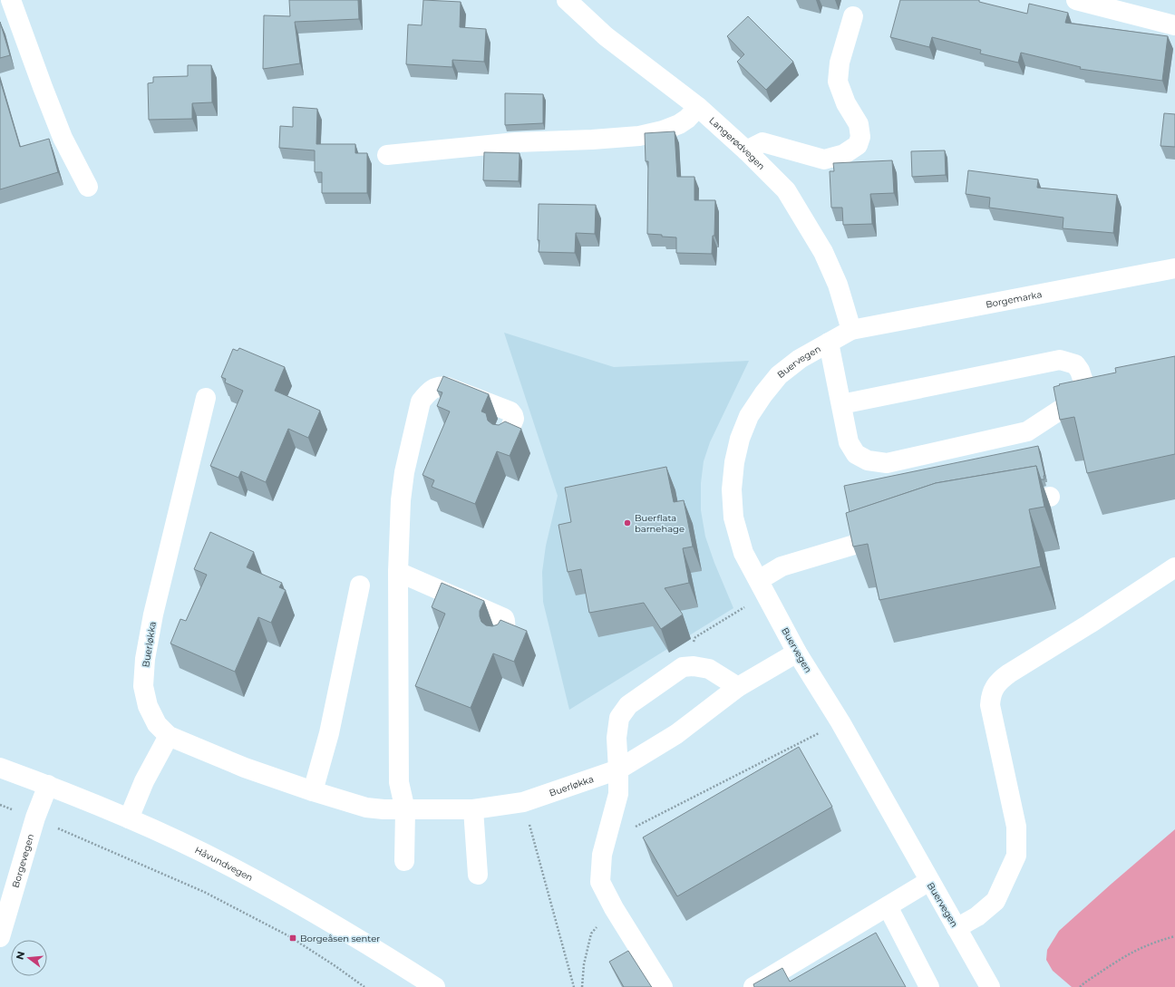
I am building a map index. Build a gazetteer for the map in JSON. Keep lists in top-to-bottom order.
{
  "streets": {
    "street": [
      "Langerødvegen",
      "Borgemarka",
      "Buervegen",
      "Buerløkka",
      "Borgevegen",
      "Håvundvegen"
    ]
  },
  "crossings": [
    ["Langerødvegen", "Borgemarka"],
    ["Langerødvegen", "Buervegen"],
    ["Borgemarka", "Buervegen"],
    ["Buervegen", "Buerløkka"],
    ["Borgevegen", "Håvundvegen"]
  ],
  "places": {
    "other": ["Buerflata barnehage"],
    "transit": ["Borgeåsen senter"]
  },
  "north": "left"
}
